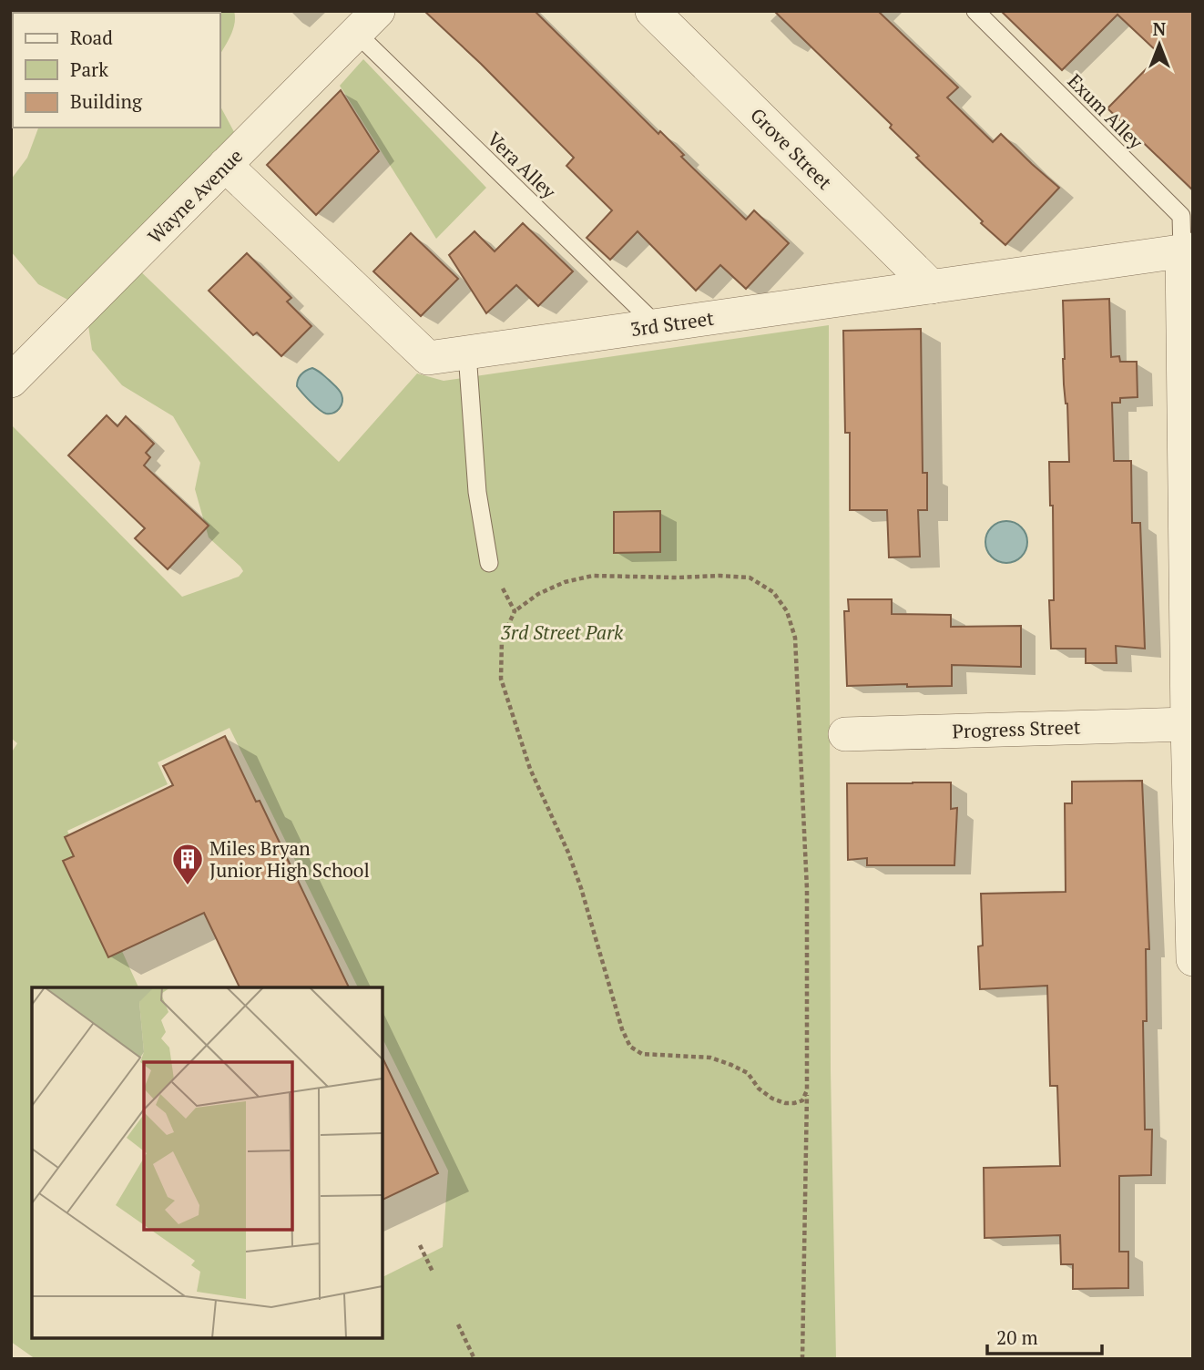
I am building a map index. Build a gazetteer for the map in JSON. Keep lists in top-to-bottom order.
{
  "streets": {
    "street": [
      "Grove Street",
      "Wayne Avenue",
      "3rd Street",
      "Progress Street"
    ],
    "lane": ["Exum Alley", "Vera Alley"]
  },
  "crossings": [
    ["Exum Alley", "3rd Street"],
    ["Grove Street", "3rd Street"],
    ["Vera Alley", "Wayne Avenue"],
    ["Vera Alley", "3rd Street"],
    ["Wayne Avenue", "3rd Street"]
  ],
  "parks": ["3rd Street Park"],
  "places": {
    "building": ["Miles Bryan Junior High School"]
  },
  "legend": ["Road", "Park", "Building"],
  "scale_bar": "20 m",
  "north": "top"
}
